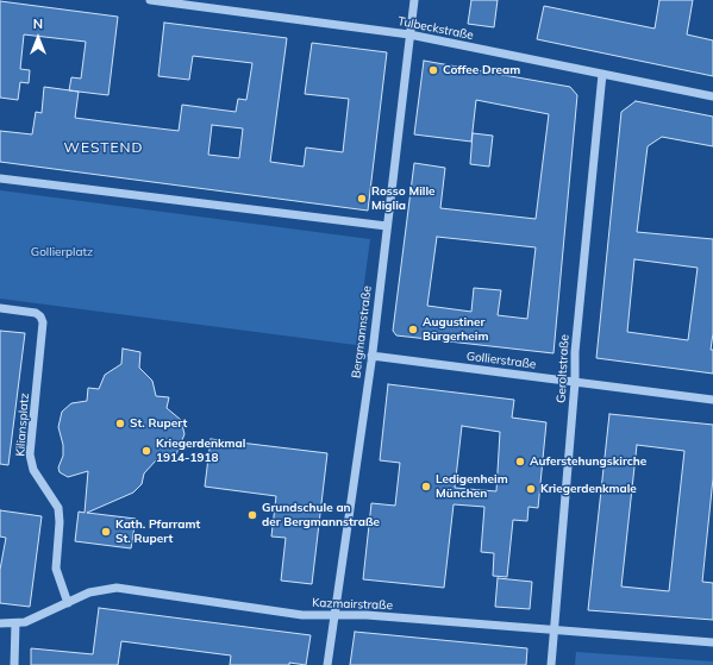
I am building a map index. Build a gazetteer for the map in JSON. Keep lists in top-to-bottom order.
{
  "streets": {
    "street": [
      "Tulbeckstraße",
      "Bergmannstraße",
      "Gollierstraße",
      "Geroltstraße",
      "Kiliansplatz",
      "Kazmairstraße"
    ]
  },
  "crossings": [
    ["Tulbeckstraße", "Bergmannstraße"],
    ["Tulbeckstraße", "Geroltstraße"],
    ["Bergmannstraße", "Gollierstraße"],
    ["Bergmannstraße", "Kazmairstraße"],
    ["Gollierstraße", "Geroltstraße"],
    ["Geroltstraße", "Kazmairstraße"],
    ["Kiliansplatz", "Kazmairstraße"]
  ],
  "districts": ["WESTEND"],
  "parks": ["Gollierplatz"],
  "places": [
    "Coffee Dream",
    "Rosso Mille Miglia",
    "Augustiner Bürgerheim",
    "St. Rupert",
    "Kriegerdenkmal 1914-1918",
    "Auferstehungskirche",
    "Ledigenheim München",
    "Kriegerdenkmale",
    "Grundschule an der Bergmannstraße",
    "Kath. Pfarramt St. Rupert"
  ],
  "north": "top"
}
